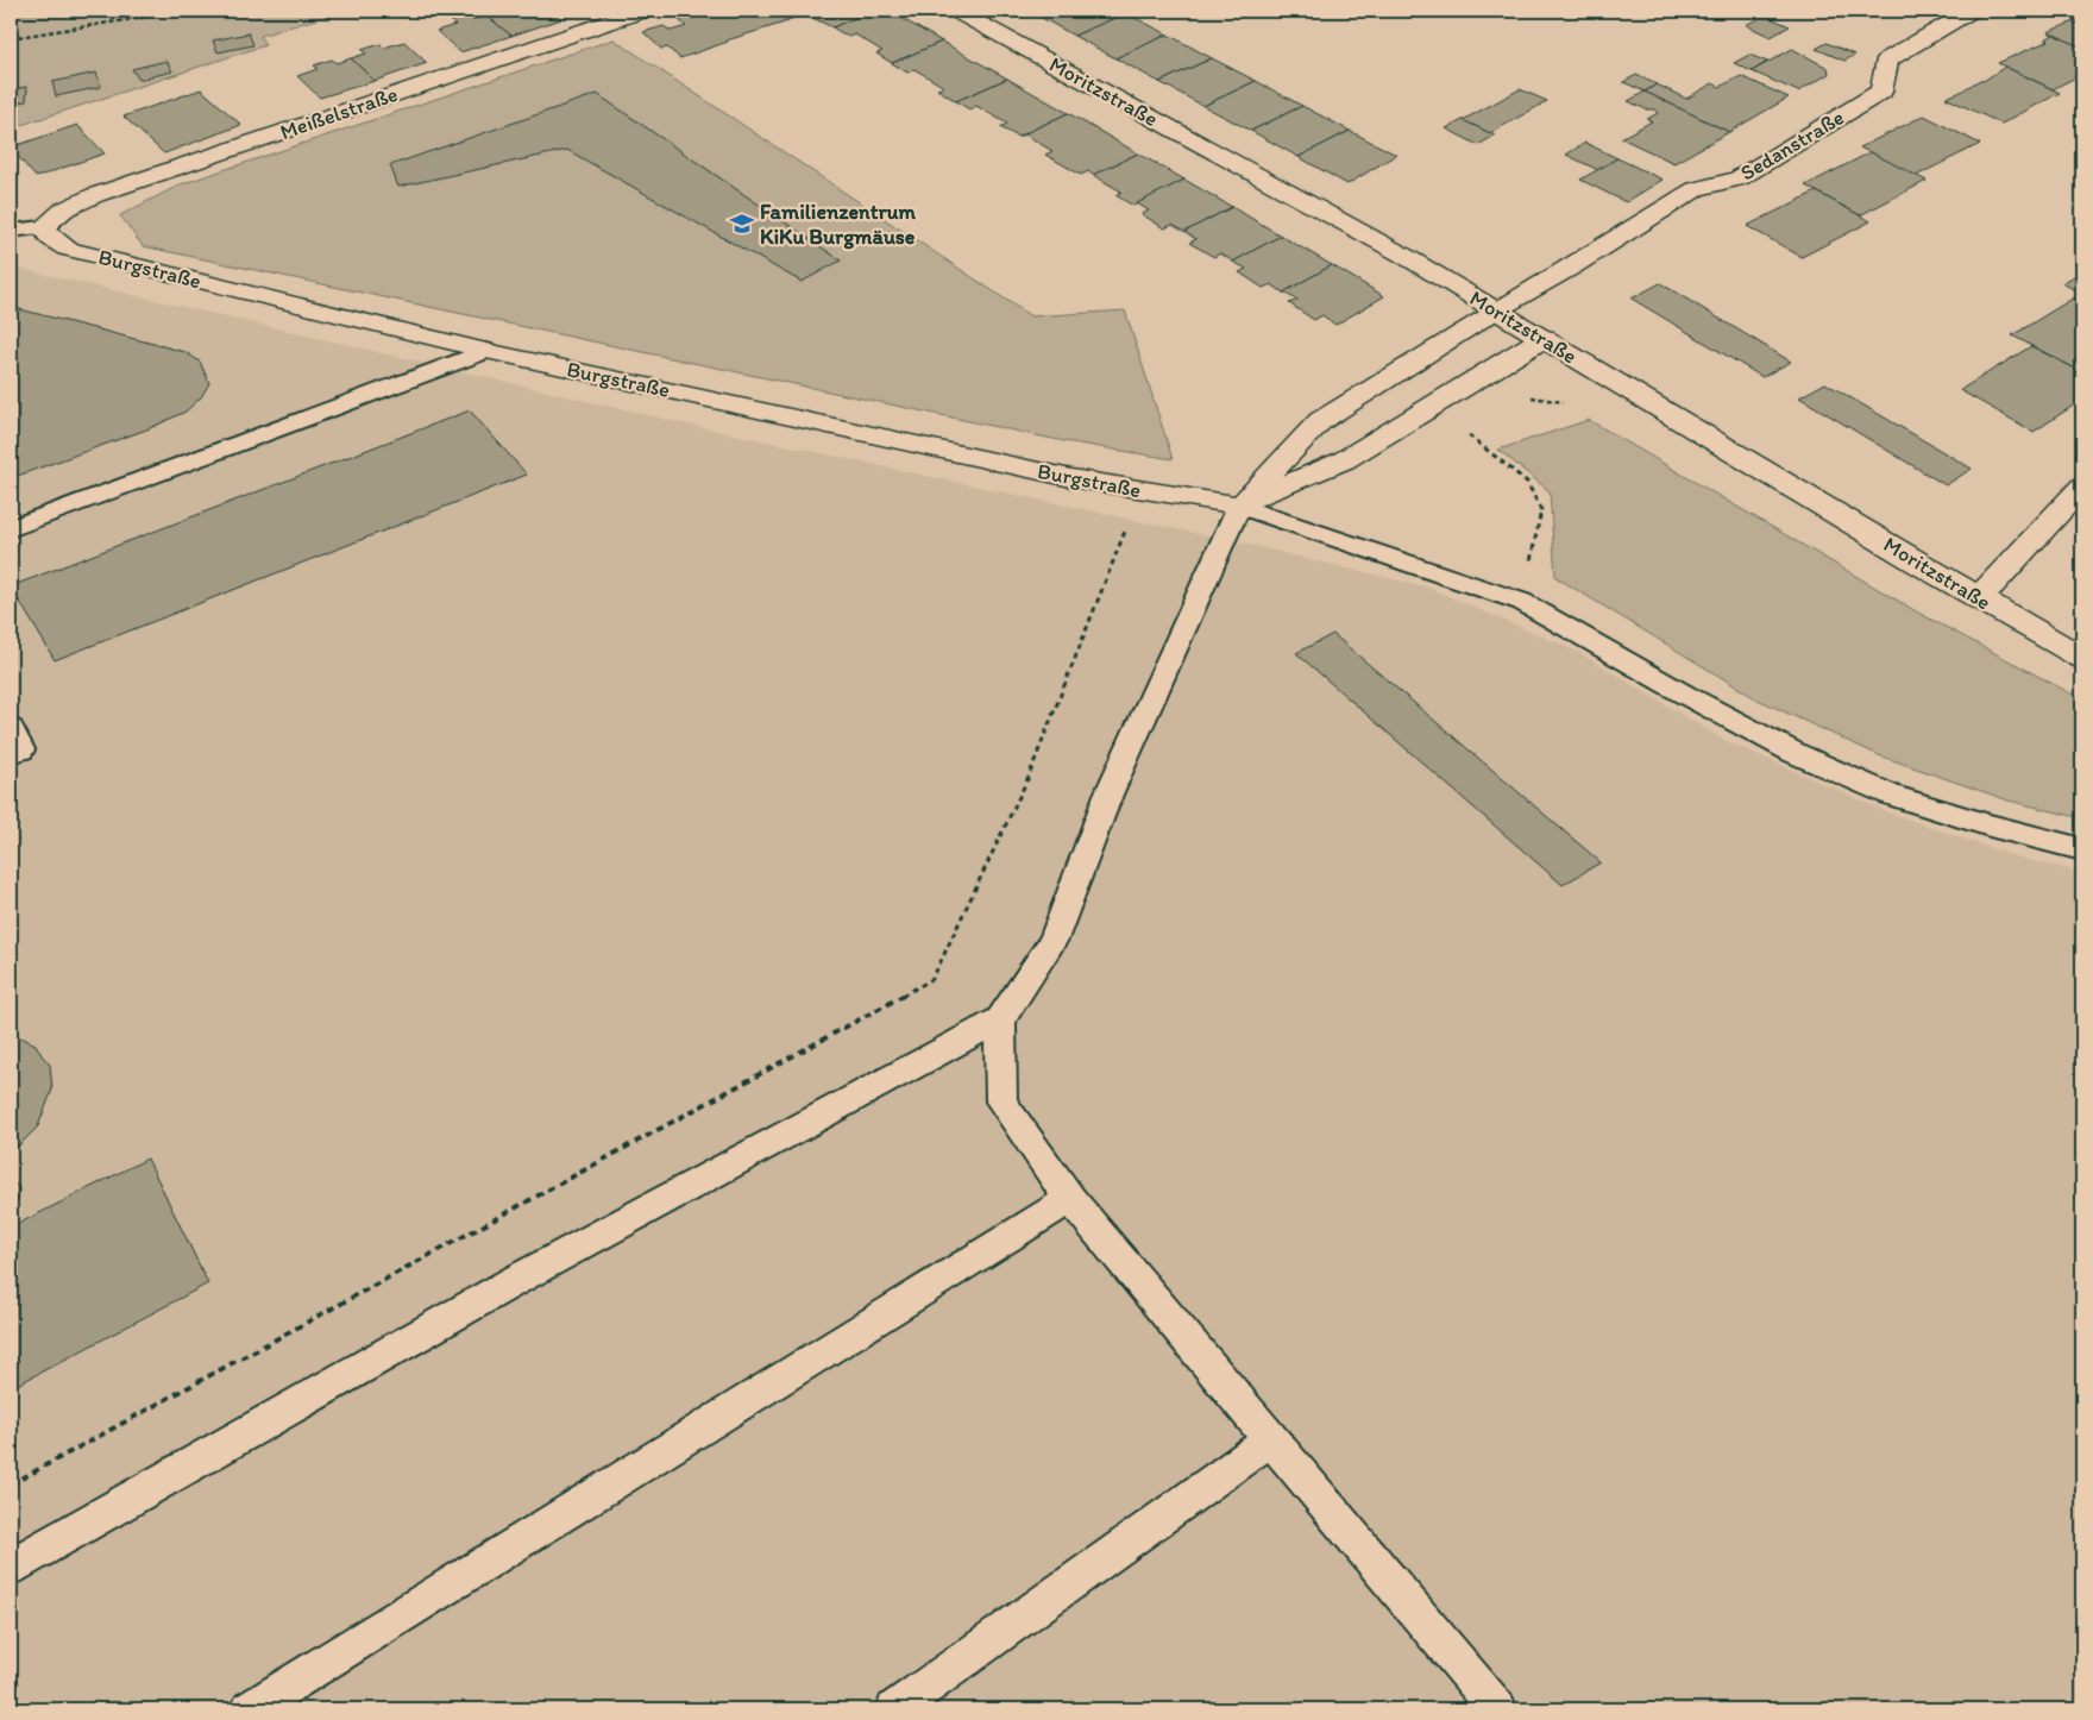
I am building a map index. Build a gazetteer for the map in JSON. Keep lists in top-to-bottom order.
{
  "streets": {
    "street": [
      "Moritzstraße",
      "Meißelstraße",
      "Sedanstraße",
      "Burgstraße"
    ]
  },
  "crossings": [
    ["Moritzstraße", "Sedanstraße"],
    ["Meißelstraße", "Burgstraße"]
  ],
  "places": {
    "school or university": ["Familienzentrum KiKu Burgmäuse"]
  }
}
